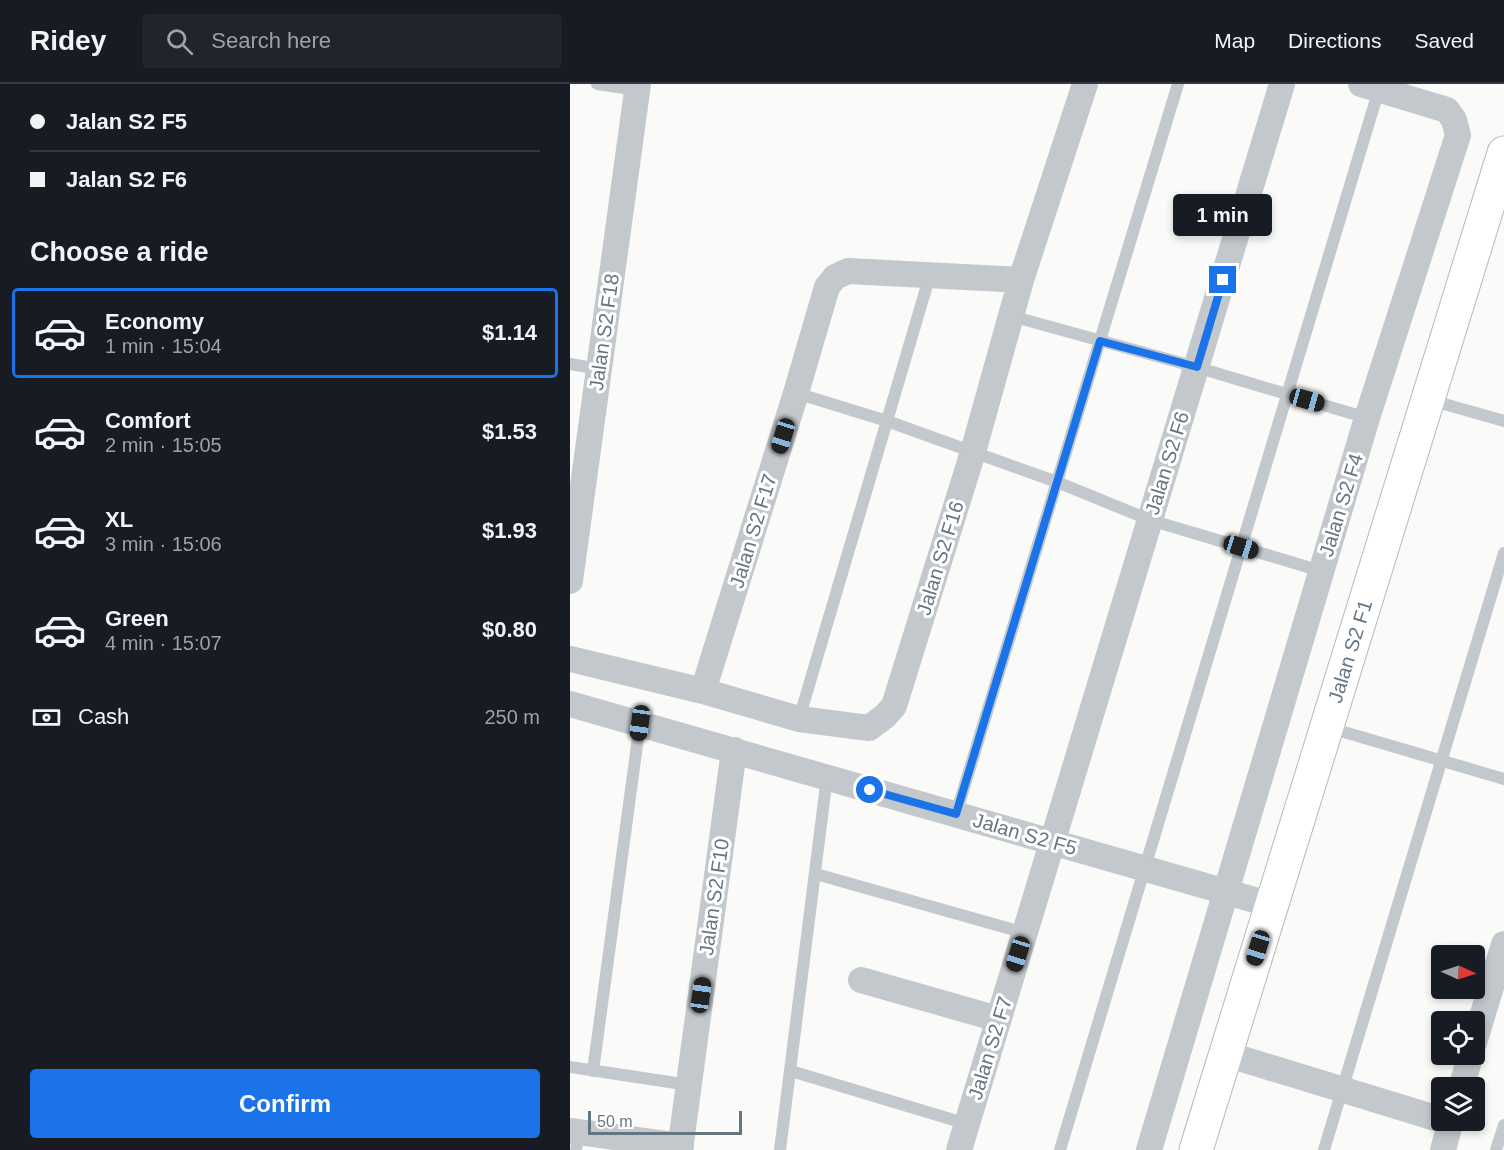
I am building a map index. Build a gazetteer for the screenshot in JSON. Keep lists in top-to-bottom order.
{
  "streets": {
    "street": [
      "Jalan S2 F18",
      "Jalan S2 F6",
      "Jalan S2 F4",
      "Jalan S2 F17",
      "Jalan S2 F16",
      "Jalan S2 F1",
      "Jalan S2 F5",
      "Jalan S2 F10",
      "Jalan S2 F7"
    ]
  },
  "crossings": [
    ["Jalan S2 F6", "Jalan S2 F5"],
    ["Jalan S2 F6", "Jalan S2 F7"],
    ["Jalan S2 F4", "Jalan S2 F5"],
    ["Jalan S2 F17", "Jalan S2 F16"],
    ["Jalan S2 F1", "Jalan S2 F5"],
    ["Jalan S2 F5", "Jalan S2 F10"],
    ["Jalan S2 F5", "Jalan S2 F7"]
  ],
  "scale_bar": "50 m",
  "north": "right",
  "page": {
    "header": "Ridey",
    "search": "Search here",
    "nav": ["Map", "Directions", "Saved"],
    "banner": ["Jalan S2 F5", "Jalan S2 F6"],
    "bubble": "1 min",
    "heading": "Choose a ride",
    "list": [
      {
        "name": "Economy",
        "note": "1 min · 15:04",
        "value": "$1.14"
      },
      {
        "name": "Comfort",
        "note": "2 min · 15:05",
        "value": "$1.53"
      },
      {
        "name": "XL",
        "note": "3 min · 15:06",
        "value": "$1.93"
      },
      {
        "name": "Green",
        "note": "4 min · 15:07",
        "value": "$0.80"
      }
    ],
    "pay": ["Cash", "250 m"],
    "buttons": "Confirm",
    "scale": "50 m"
  }
}
